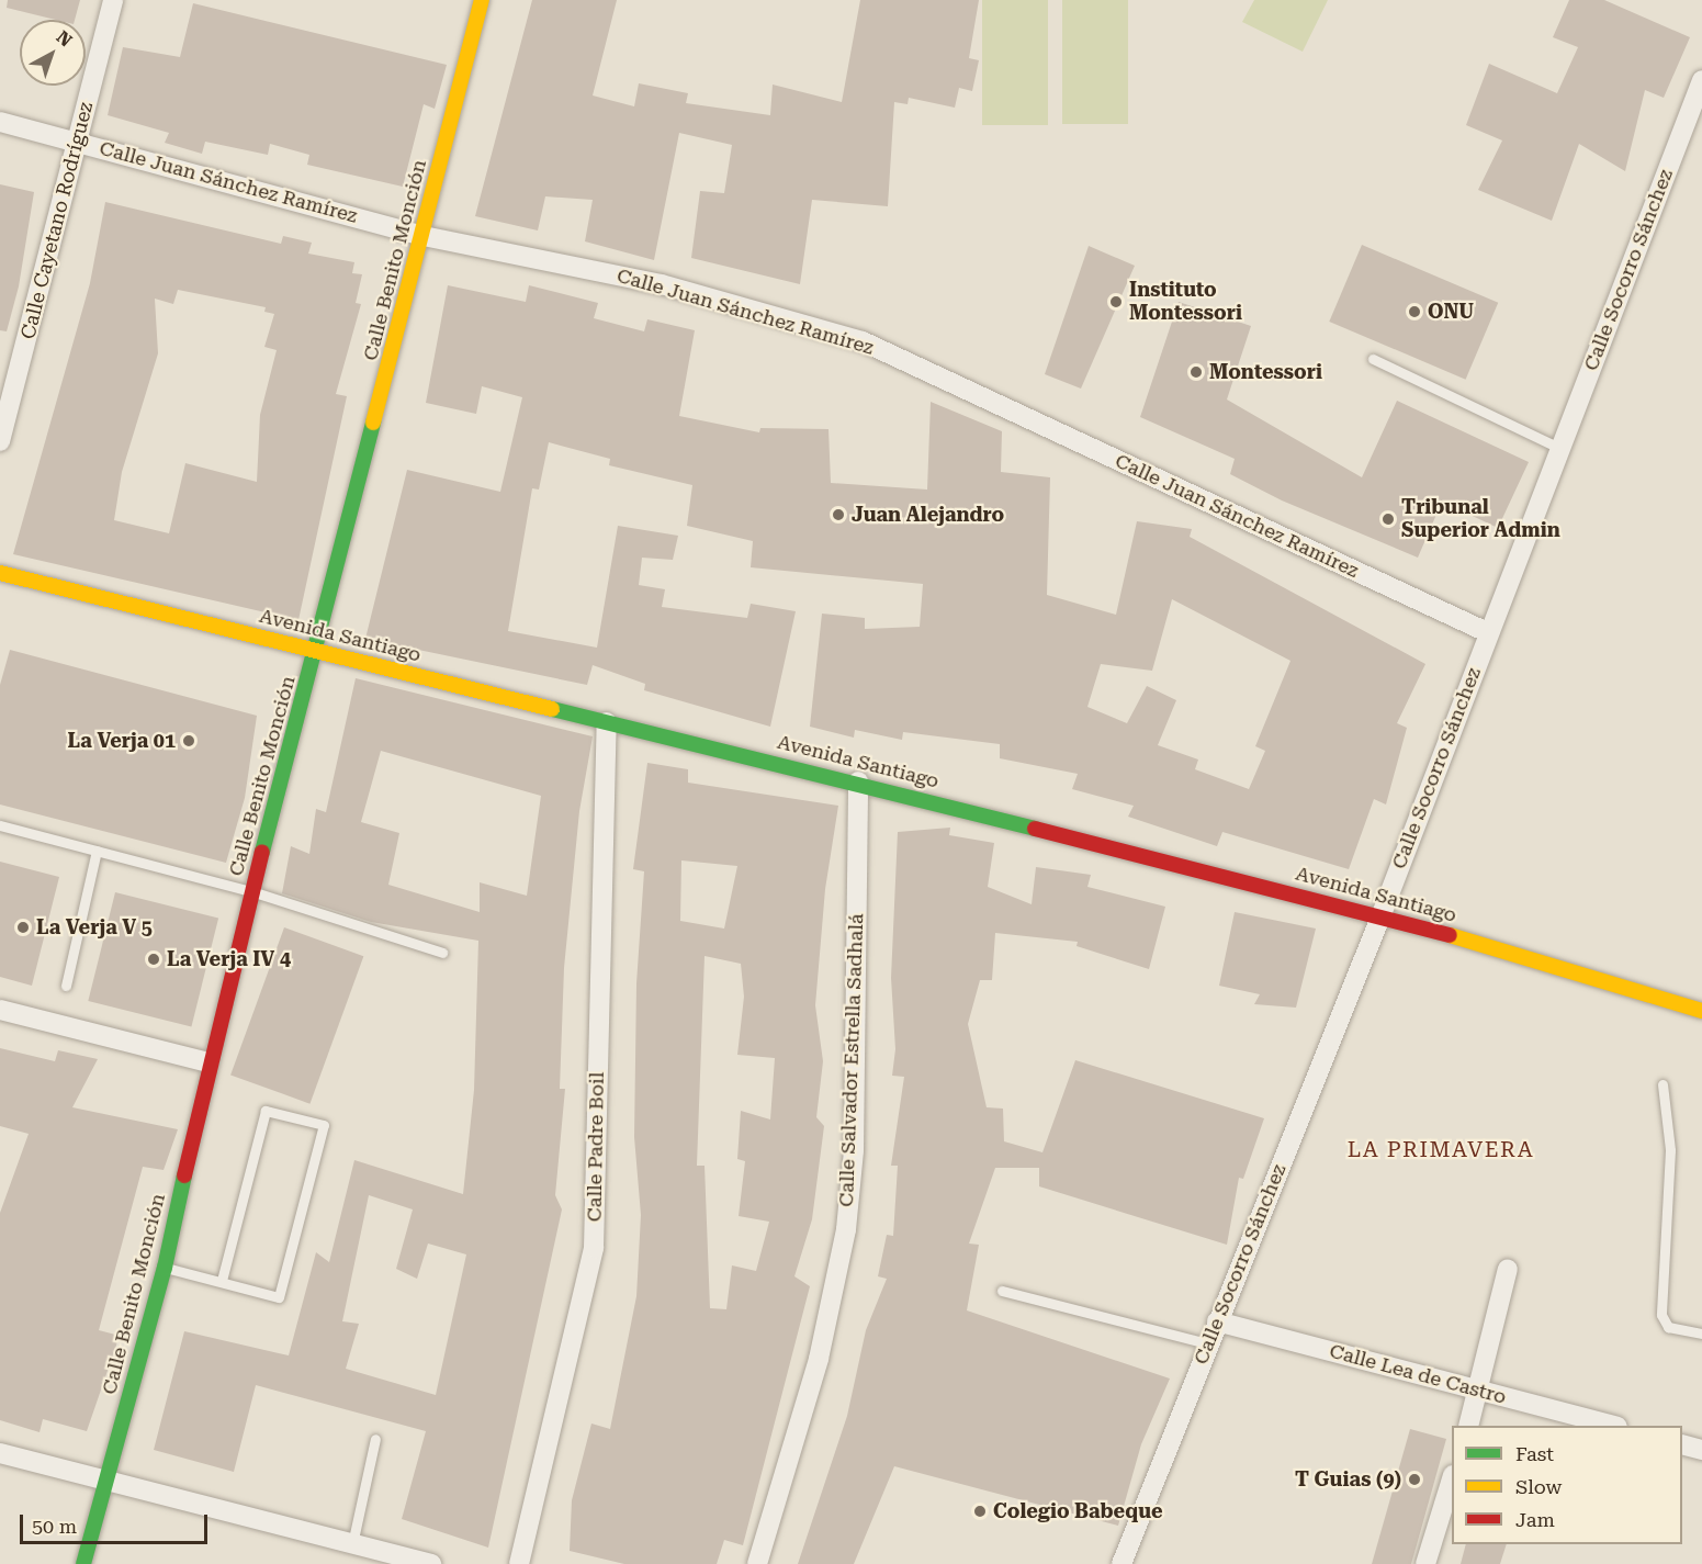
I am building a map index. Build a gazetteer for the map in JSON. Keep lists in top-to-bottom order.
{
  "streets": {
    "main road": ["Calle Benito Monción", "Avenida Santiago"],
    "street": [
      "Calle Juan Sánchez Ramírez",
      "Calle Cayetano Rodríguez",
      "Calle Socorro Sánchez",
      "Calle Salvador Estrella Sadhalá",
      "Calle Padre Boil",
      "Calle Lea de Castro"
    ]
  },
  "crossings": [
    ["Calle Juan Sánchez Ramírez", "Calle Cayetano Rodríguez"],
    ["Calle Juan Sánchez Ramírez", "Calle Benito Monción"],
    ["Calle Juan Sánchez Ramírez", "Calle Socorro Sánchez"],
    ["Calle Benito Monción", "Avenida Santiago"],
    ["Calle Socorro Sánchez", "Avenida Santiago"],
    ["Calle Socorro Sánchez", "Calle Lea de Castro"],
    ["Avenida Santiago", "Calle Salvador Estrella Sadhalá"],
    ["Avenida Santiago", "Calle Padre Boil"]
  ],
  "districts": ["LA PRIMAVERA"],
  "places": [
    "Instituto Montessori",
    "ONU",
    "Montessori",
    "Juan Alejandro",
    "Tribunal Superior Admin",
    "La Verja 01",
    "La Verja V 5",
    "La Verja IV 4",
    "T Guias (9)",
    "Colegio Babeque"
  ],
  "legend": ["Fast", "Slow", "Jam"],
  "scale_bar": "50 m",
  "north": "top right"
}
